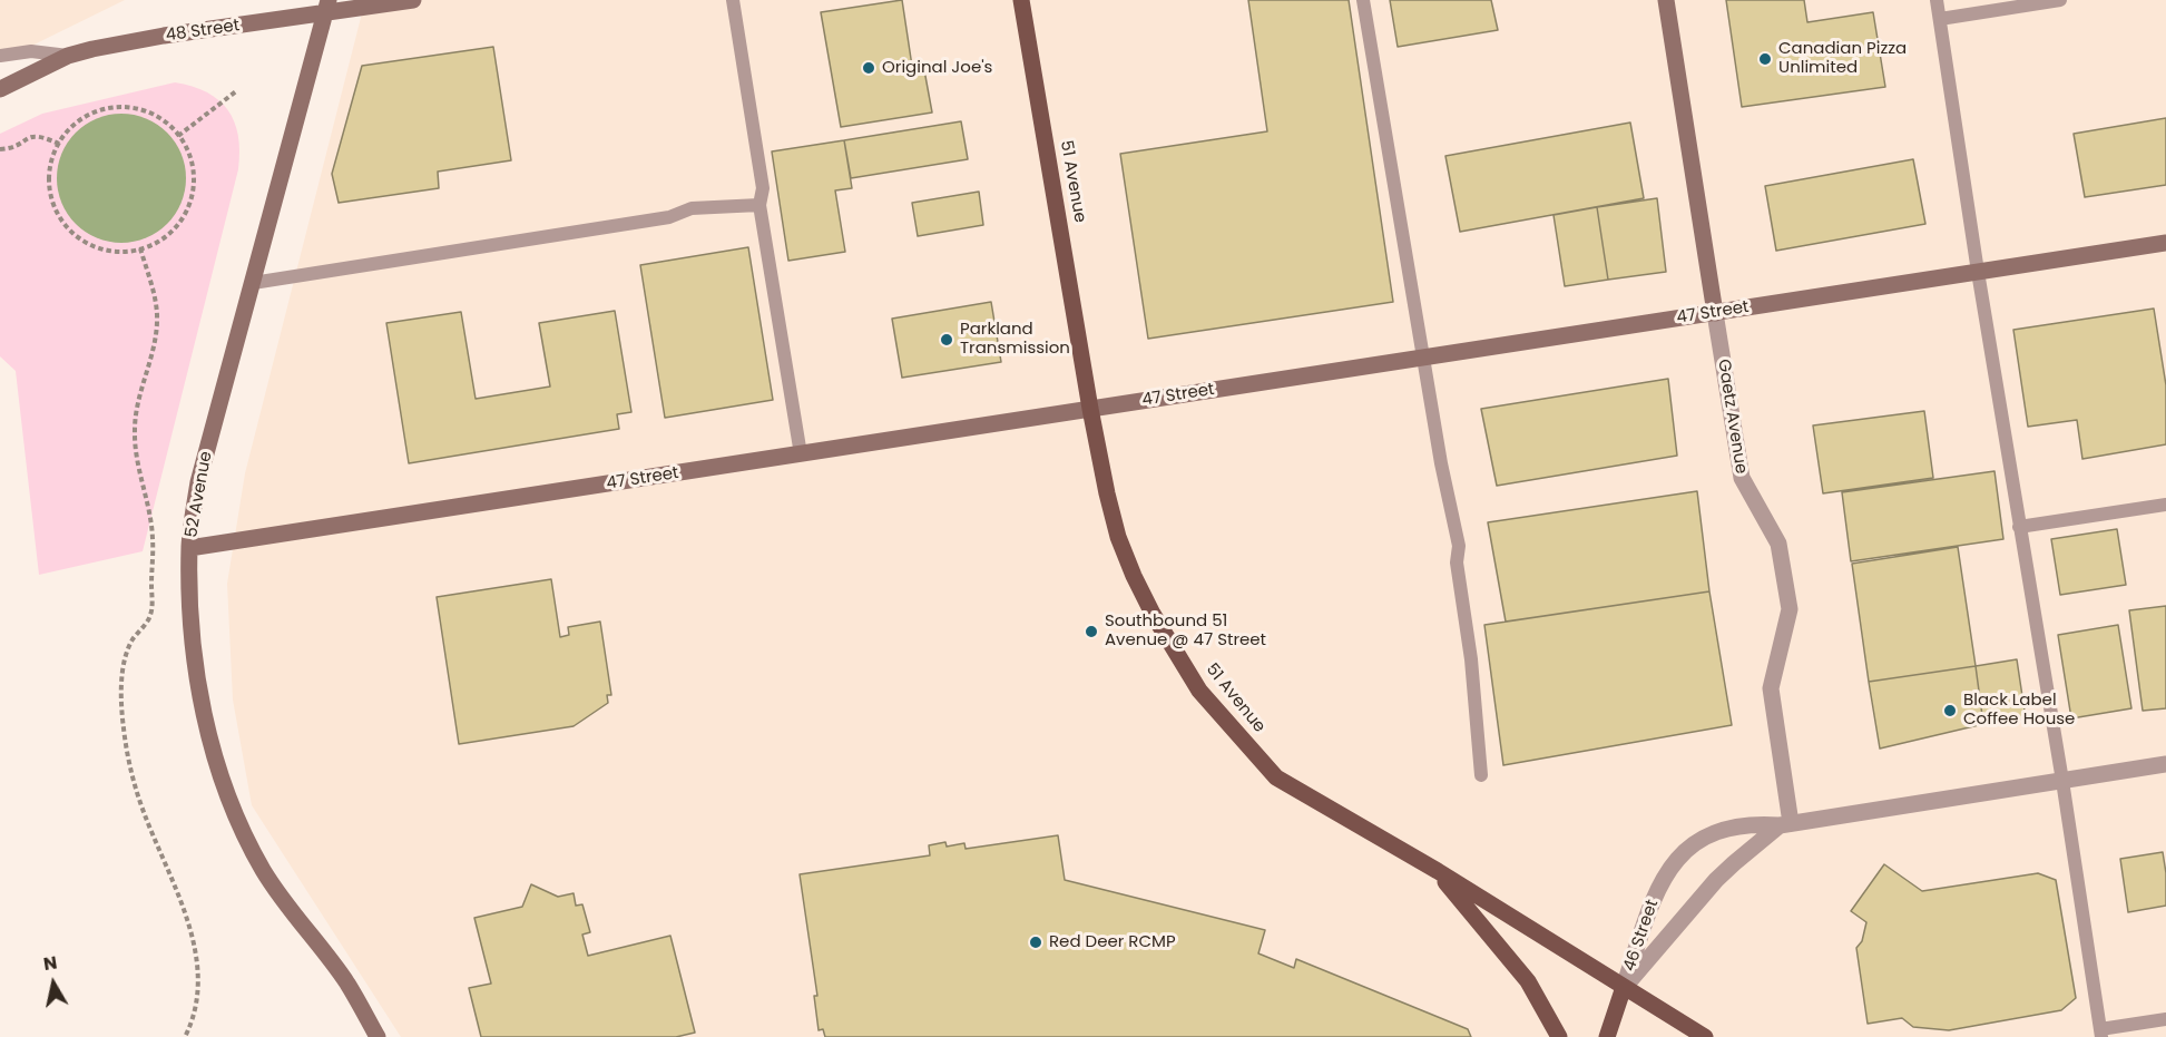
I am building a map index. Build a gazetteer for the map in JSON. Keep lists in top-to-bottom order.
{
  "streets": {
    "main road": ["51 Avenue"],
    "street": [
      "48 Street",
      "47 Street",
      "Gaetz Avenue",
      "52 Avenue",
      "46 Street"
    ]
  },
  "crossings": [
    ["48 Street", "52 Avenue"],
    ["51 Avenue", "47 Street"],
    ["51 Avenue", "46 Street"],
    ["47 Street", "Gaetz Avenue"],
    ["47 Street", "52 Avenue"],
    ["Gaetz Avenue", "46 Street"]
  ],
  "places": [
    "Canadian Pizza Unlimited",
    "Original Joe's",
    "Parkland Transmission",
    "Southbound 51 Avenue @ 47 Street",
    "Black Label Coffee House",
    "Red Deer RCMP"
  ],
  "north": "top"
}
